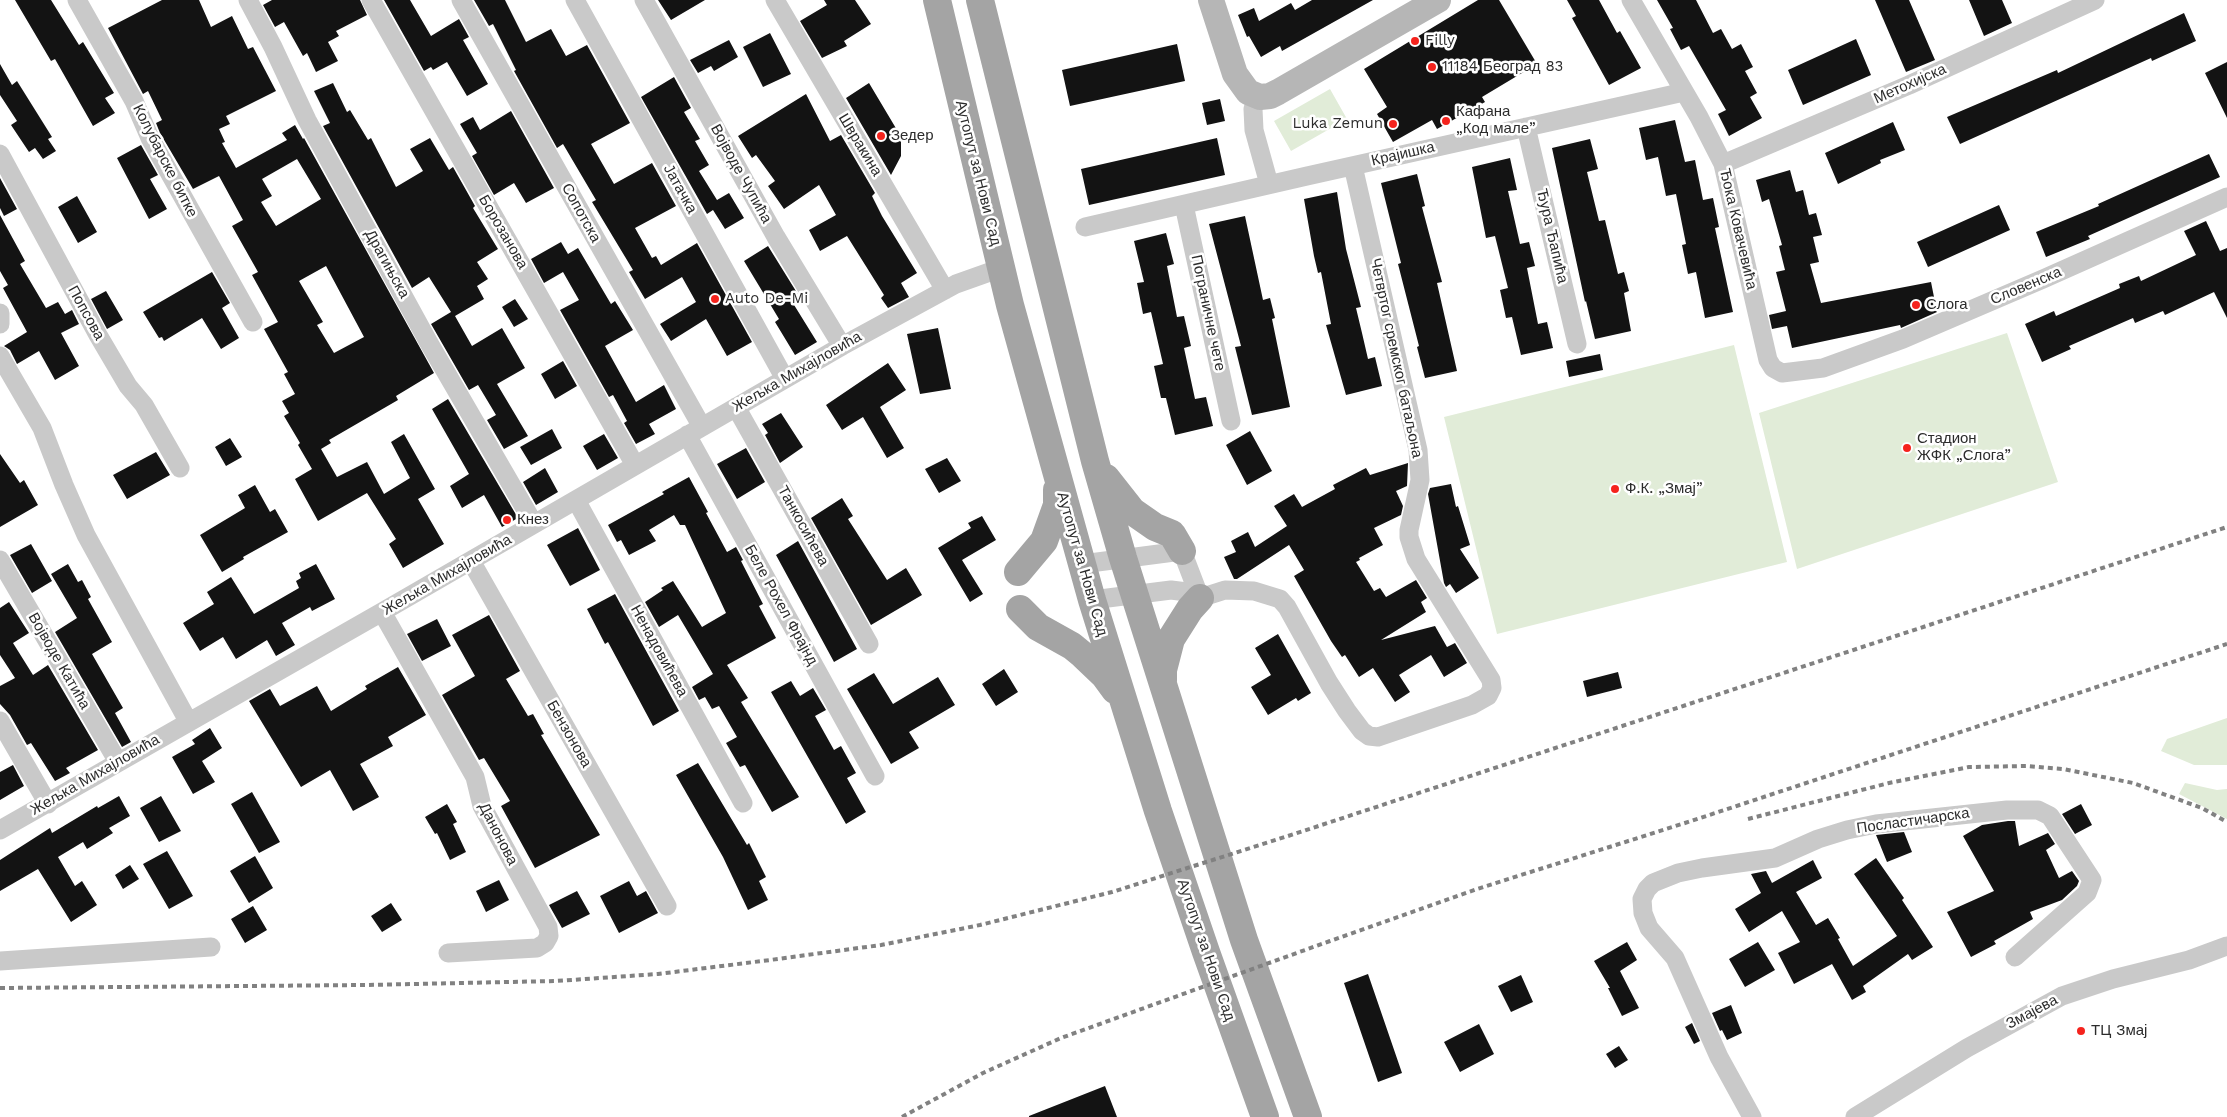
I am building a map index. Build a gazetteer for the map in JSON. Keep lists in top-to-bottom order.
{
  "streets": {
    "main road": ["Аутопут за Нови Сад"],
    "street": [
      "Метохијска",
      "Швракина",
      "Крајишка",
      "Колубарске битке",
      "Војводе Чупића",
      "Јатачка",
      "Сопотска",
      "Ђока Ковачевића",
      "Борозанова",
      "Ђура Ђапића",
      "Драгињска",
      "Словенска",
      "Попсова",
      "Пограничне чете",
      "Четвртог сремског батаљона",
      "Жељка Михајловића",
      "Танкосићева",
      "Беле Рохел Фрајнд",
      "Ненадовићева",
      "Војводе Катића",
      "Бензонова",
      "Посластичарска",
      "Данонова",
      "Змајева"
    ]
  },
  "crossings": [
    ["Метохијска", "Ђока Ковачевића"],
    ["Швракина", "Жељка Михајловића"],
    ["Крајишка", "Ђока Ковачевића"],
    ["Крајишка", "Ђура Ђапића"],
    ["Крајишка", "Пограничне чете"],
    ["Крајишка", "Четвртог сремског батаљона"],
    ["Аутопут за Нови Сад", "Жељка Михајловића"],
    ["Војводе Чупића", "Жељка Михајловића"],
    ["Јатачка", "Жељка Михајловића"],
    ["Сопотска", "Жељка Михајловића"],
    ["Сопотска", "Беле Рохел Фрајнд"],
    ["Ђока Ковачевића", "Словенска"],
    ["Борозанова", "Жељка Михајловића"],
    ["Драгињска", "Жељка Михајловића"],
    ["Жељка Михајловића", "Танкосићева"],
    ["Жељка Михајловића", "Беле Рохел Фрајнд"],
    ["Жељка Михајловића", "Ненадовићева"],
    ["Жељка Михајловића", "Војводе Катића"],
    ["Жељка Михајловића", "Бензонова"],
    ["Жељка Михајловића", "Данонова"]
  ],
  "places": [
    "Filly",
    "11184 Београд 83",
    "Кафана „Код мале”",
    "Luka Zemun",
    "Зедер",
    "Auto De-Mi",
    "Слога",
    "Стадион ЖФК „Слога”",
    "Ф.К. „Змај”",
    "Кнез",
    "ТЦ Змај"
  ]
}
